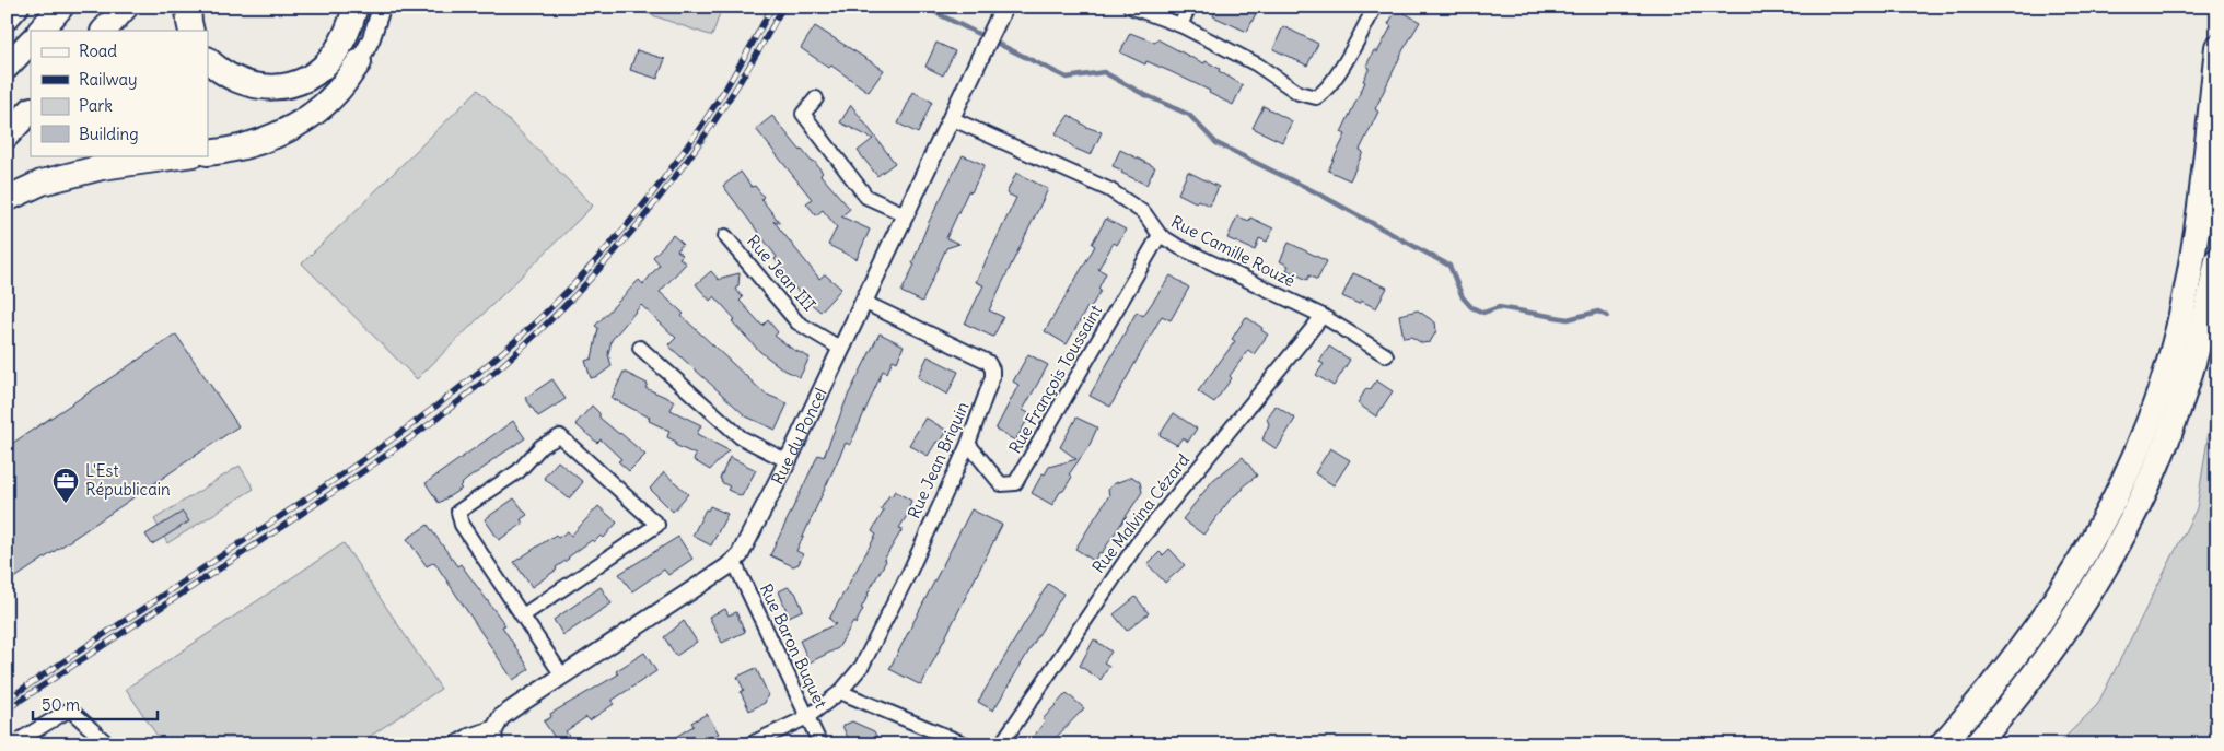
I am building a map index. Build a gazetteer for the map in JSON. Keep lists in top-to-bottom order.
{
  "streets": {
    "street": [
      "Rue Camille Rouzé",
      "Rue Jean III",
      "Rue François Toussaint",
      "Rue du Poncel",
      "Rue Jean Briquin",
      "Rue Malvina Cézard",
      "Rue Baron Buquet"
    ]
  },
  "crossings": [
    ["Rue Camille Rouzé", "Rue François Toussaint"],
    ["Rue Camille Rouzé", "Rue du Poncel"],
    ["Rue Camille Rouzé", "Rue Malvina Cézard"],
    ["Rue Jean III", "Rue du Poncel"],
    ["Rue François Toussaint", "Rue Jean Briquin"],
    ["Rue du Poncel", "Rue Jean Briquin"],
    ["Rue du Poncel", "Rue Baron Buquet"]
  ],
  "places": {
    "office": ["L'Est Républicain"]
  },
  "legend": [
    "Road",
    "Railway",
    "Park",
    "Building"
  ],
  "scale_bar": "50 m"
}
